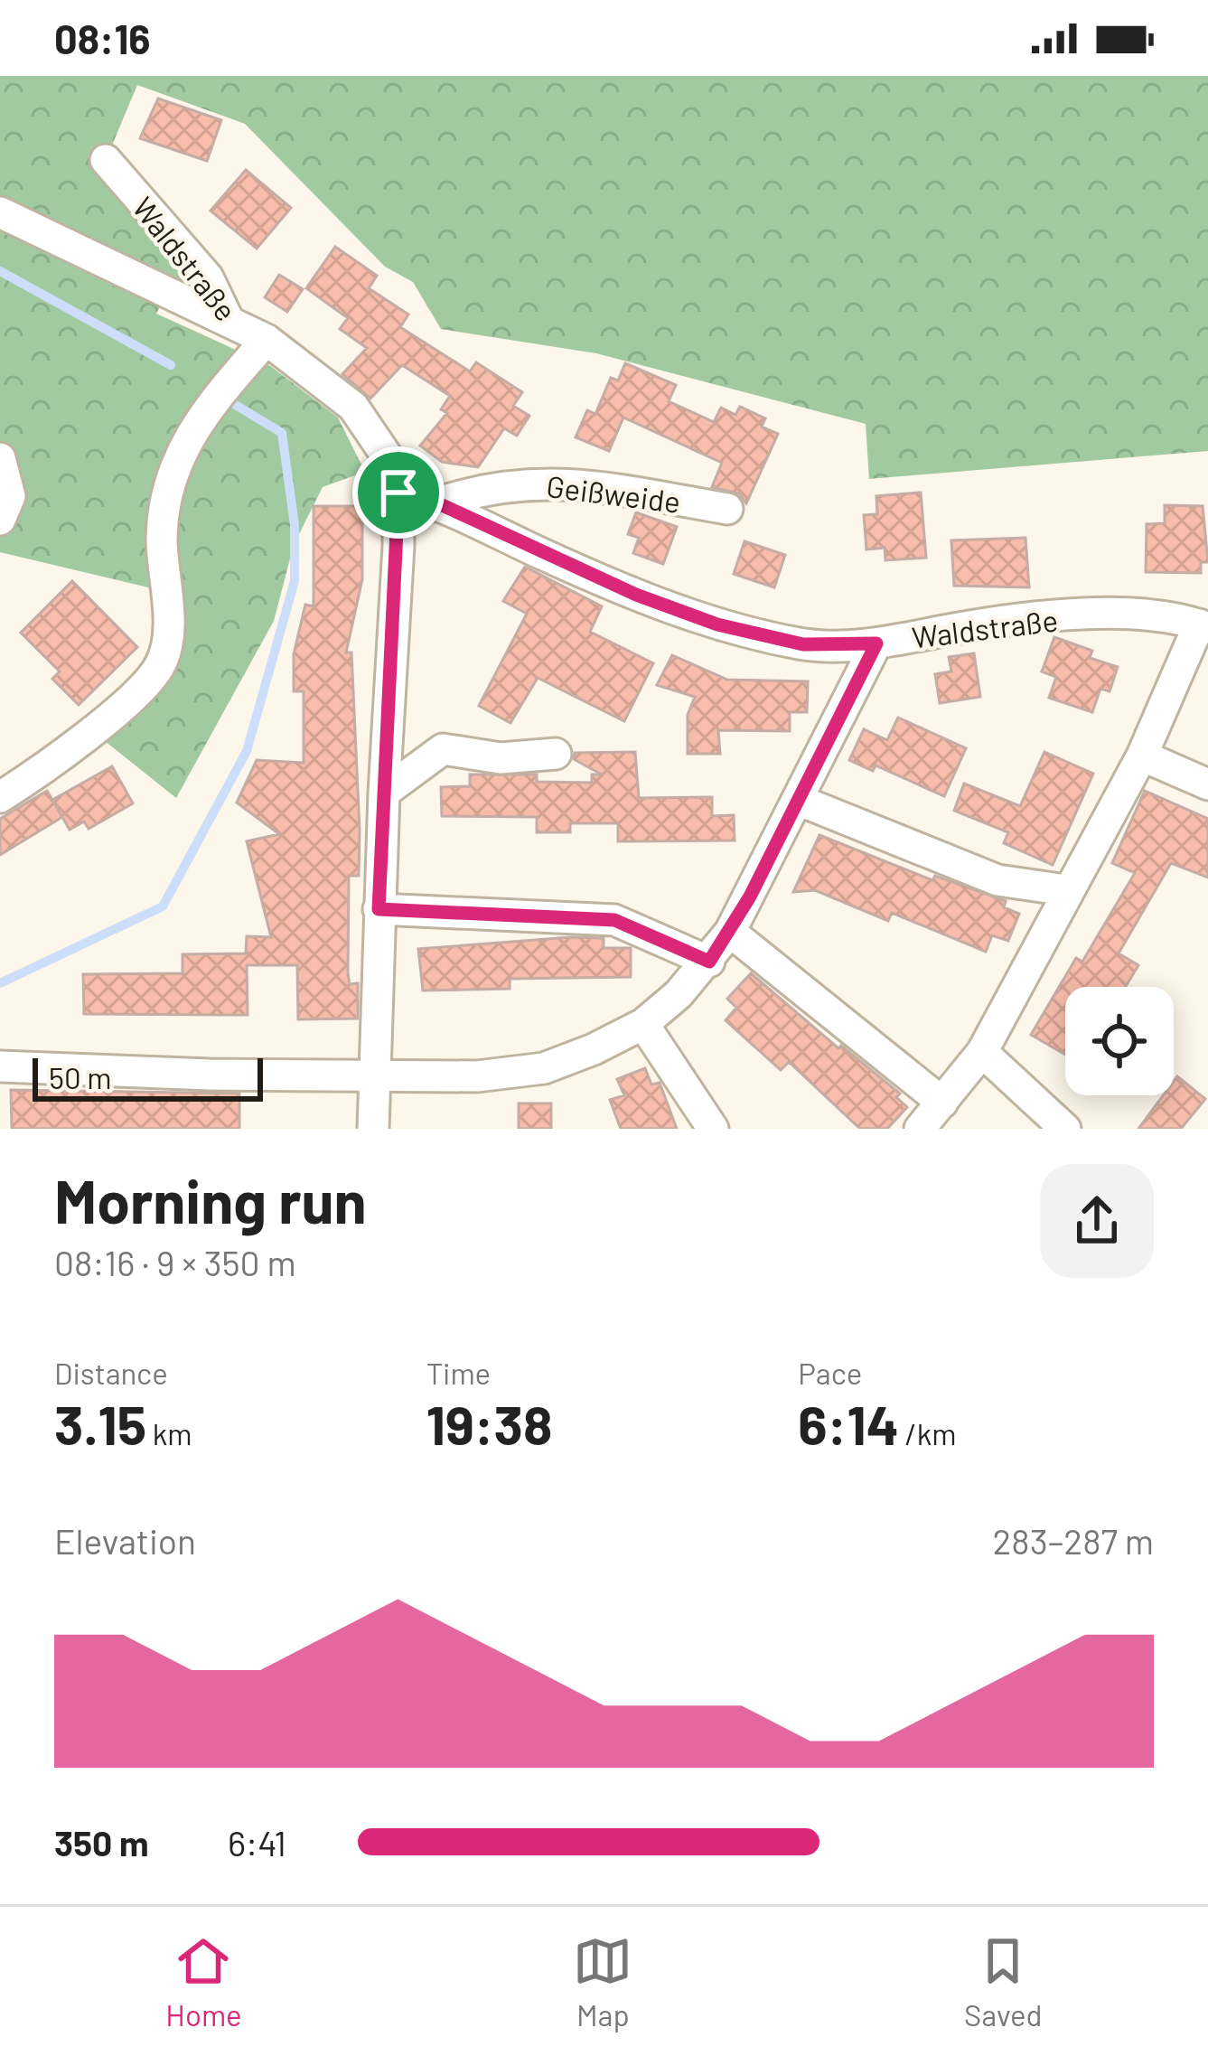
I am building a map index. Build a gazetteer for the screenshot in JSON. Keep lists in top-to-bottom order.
{
  "streets": {
    "street": ["Waldstraße", "Geißweide"]
  },
  "crossings": [
    ["Waldstraße", "Geißweide"]
  ],
  "scale_bar": "50 m",
  "page": {
    "status": "08:16",
    "scale": "50 m",
    "heading": ["Morning run", "08:16 · 9 × 350 m"],
    "stats": [
      ["Distance", "3.15 km"],
      ["Time", "19:38"],
      ["Pace", "6:14 /km"]
    ],
    "chart": ["Elevation", "283–287 m"],
    "list": [
      {
        "name": "350 m",
        "note": "6:41"
      }
    ],
    "tabs": ["Home", "Map", "Saved"]
  }
}
